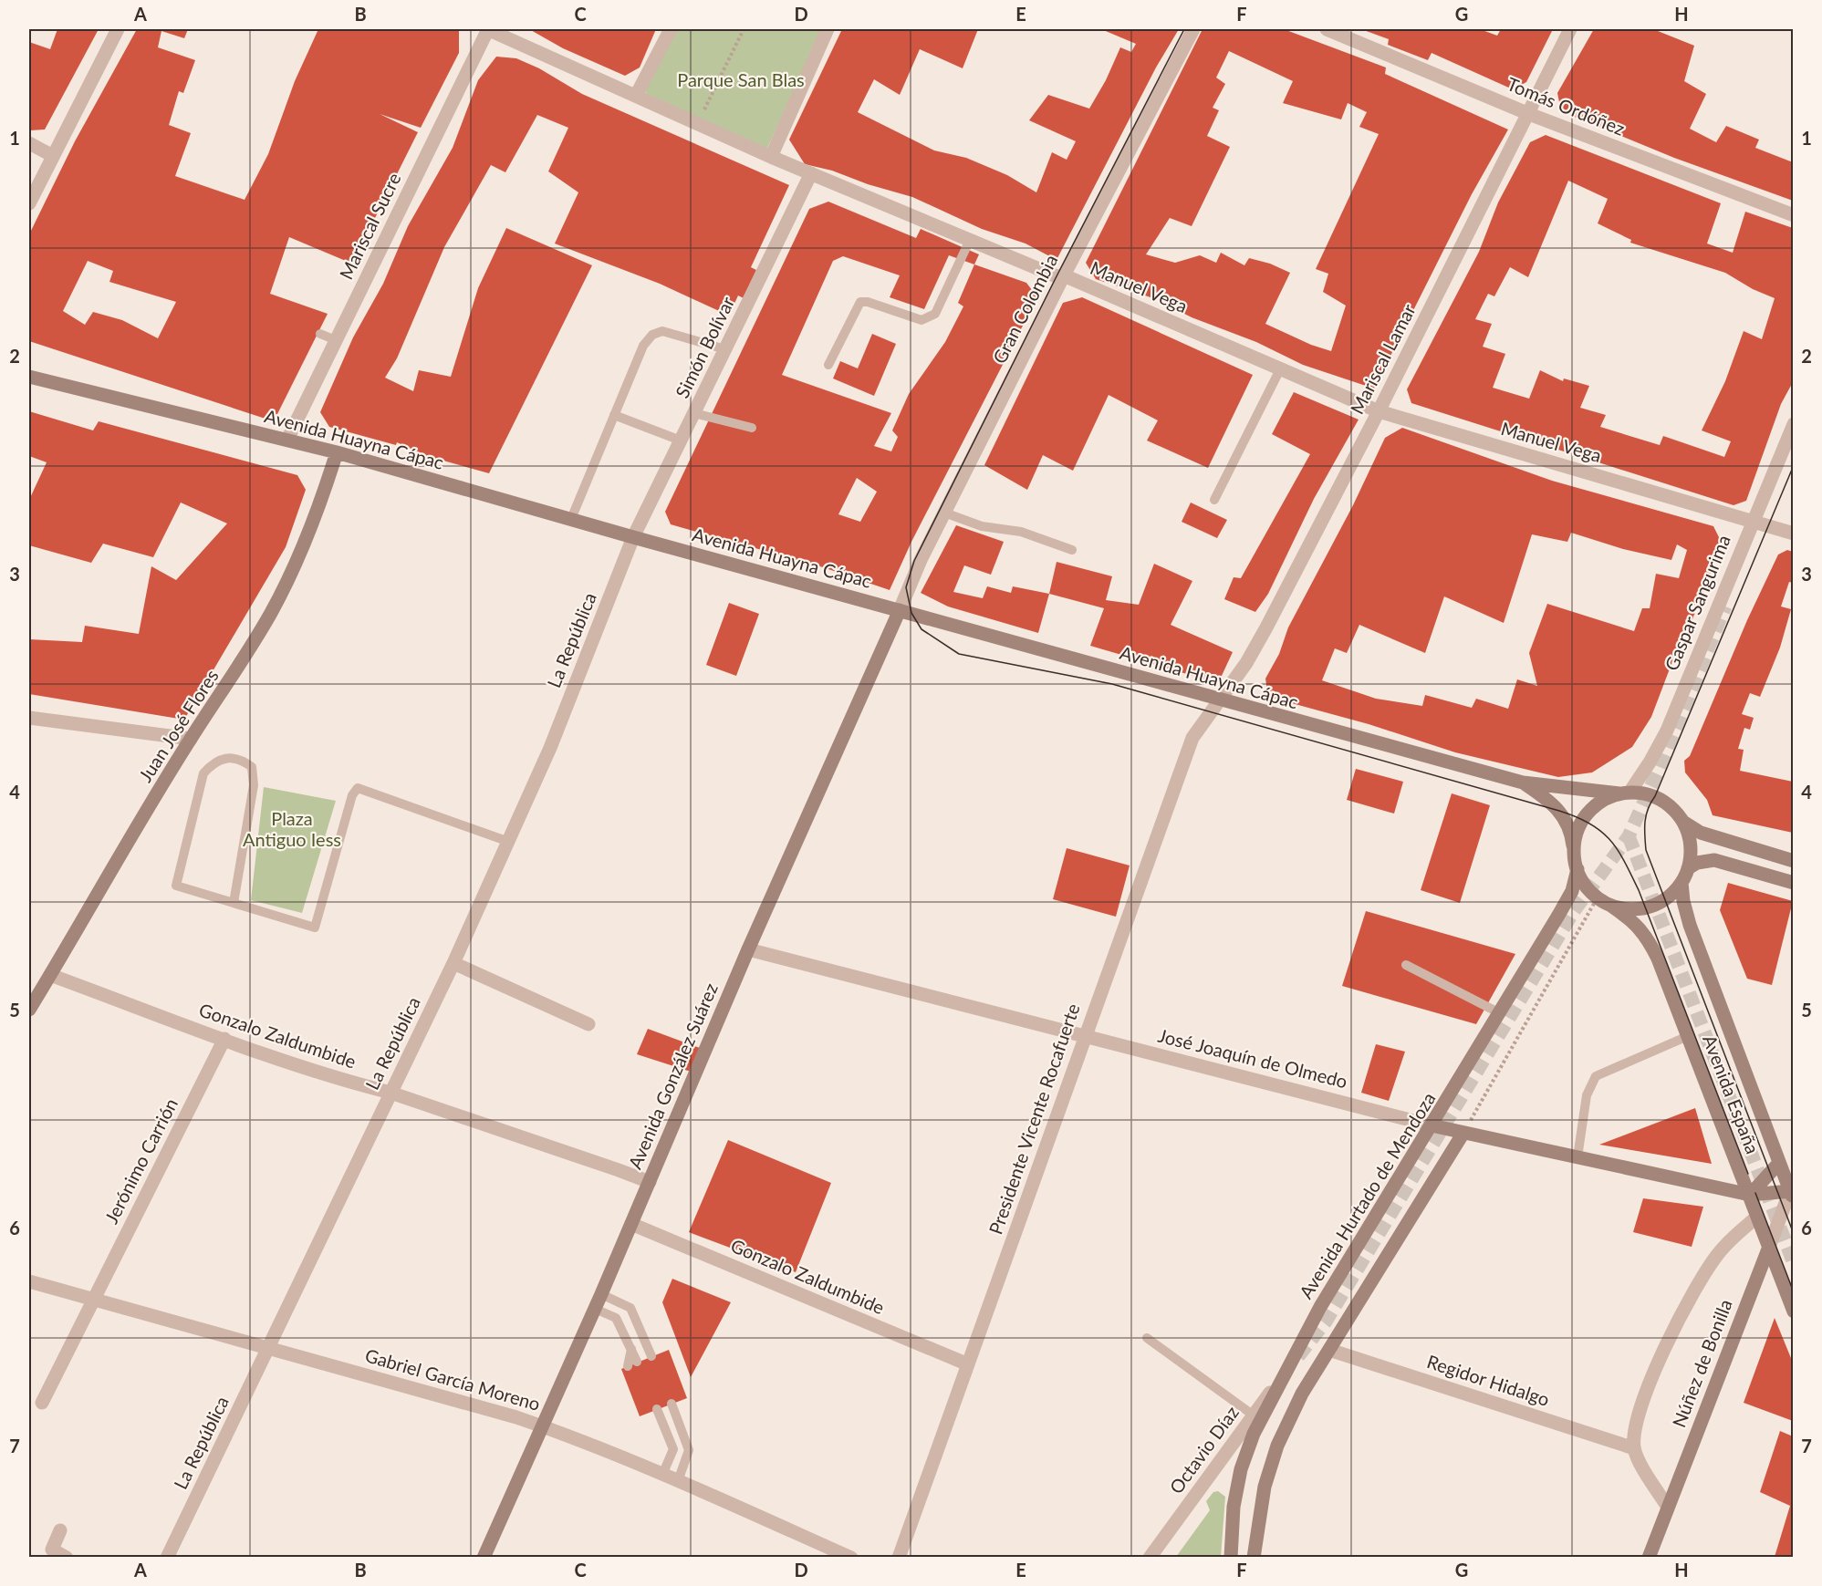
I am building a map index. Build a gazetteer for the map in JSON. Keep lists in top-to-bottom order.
{
  "streets": {
    "main road": [
      "Avenida Huayna Cápac",
      "Juan José Flores",
      "José Joaquín de Olmedo",
      "Avenida González Suárez",
      "Avenida España",
      "Avenida Hurtado de Mendoza",
      "Núñez de Bonilla"
    ],
    "street": [
      "Tomás Ordóñez",
      "Mariscal Sucre",
      "Manuel Vega",
      "Gran Colombia",
      "Simón Bolívar",
      "Mariscal Lamar",
      "Gaspar Sangurima",
      "La República",
      "Gonzalo Zaldumbide",
      "Presidente Vicente Rocafuerte",
      "Jerónimo Carrión",
      "Gabriel García Moreno",
      "Regidor Hidalgo",
      "Octavio Díaz"
    ]
  },
  "crossings": [
    ["Tomás Ordóñez", "Mariscal Lamar"],
    ["Mariscal Sucre", "Manuel Vega"],
    ["Mariscal Sucre", "Avenida Huayna Cápac"],
    ["Manuel Vega", "Gran Colombia"],
    ["Manuel Vega", "Simón Bolívar"],
    ["Manuel Vega", "Mariscal Lamar"],
    ["Manuel Vega", "Gaspar Sangurima"],
    ["Gran Colombia", "Avenida Huayna Cápac"],
    ["Gran Colombia", "Avenida González Suárez"],
    ["Simón Bolívar", "Avenida Huayna Cápac"],
    ["Simón Bolívar", "La República"],
    ["Mariscal Lamar", "Avenida Huayna Cápac"],
    ["Mariscal Lamar", "Presidente Vicente Rocafuerte"],
    ["Avenida Huayna Cápac", "La República"],
    ["Avenida Huayna Cápac", "Juan José Flores"],
    ["Avenida Huayna Cápac", "Avenida González Suárez"],
    ["Avenida Huayna Cápac", "Presidente Vicente Rocafuerte"],
    ["Gaspar Sangurima", "Avenida España"],
    ["Gaspar Sangurima", "Avenida Hurtado de Mendoza"],
    ["La República", "Gonzalo Zaldumbide"],
    ["La República", "Gabriel García Moreno"],
    ["Juan José Flores", "Gonzalo Zaldumbide"],
    ["Gonzalo Zaldumbide", "Avenida González Suárez"],
    ["Gonzalo Zaldumbide", "Presidente Vicente Rocafuerte"],
    ["Gonzalo Zaldumbide", "Jerónimo Carrión"],
    ["José Joaquín de Olmedo", "Avenida González Suárez"],
    ["José Joaquín de Olmedo", "Avenida España"],
    ["José Joaquín de Olmedo", "Presidente Vicente Rocafuerte"],
    ["José Joaquín de Olmedo", "Avenida Hurtado de Mendoza"],
    ["José Joaquín de Olmedo", "Núñez de Bonilla"],
    ["Avenida González Suárez", "Gabriel García Moreno"],
    ["Avenida España", "Avenida Hurtado de Mendoza"],
    ["Avenida España", "Núñez de Bonilla"],
    ["Jerónimo Carrión", "Gabriel García Moreno"],
    ["Avenida Hurtado de Mendoza", "Octavio Díaz"]
  ],
  "parks": ["Parque San Blas", "Plaza Antiguo Iess"],
  "grid": {
    "columns": [
      "A",
      "B",
      "C",
      "D",
      "E",
      "F",
      "G",
      "H"
    ],
    "rows": [
      "1",
      "2",
      "3",
      "4",
      "5",
      "6",
      "7"
    ]
  }
}
